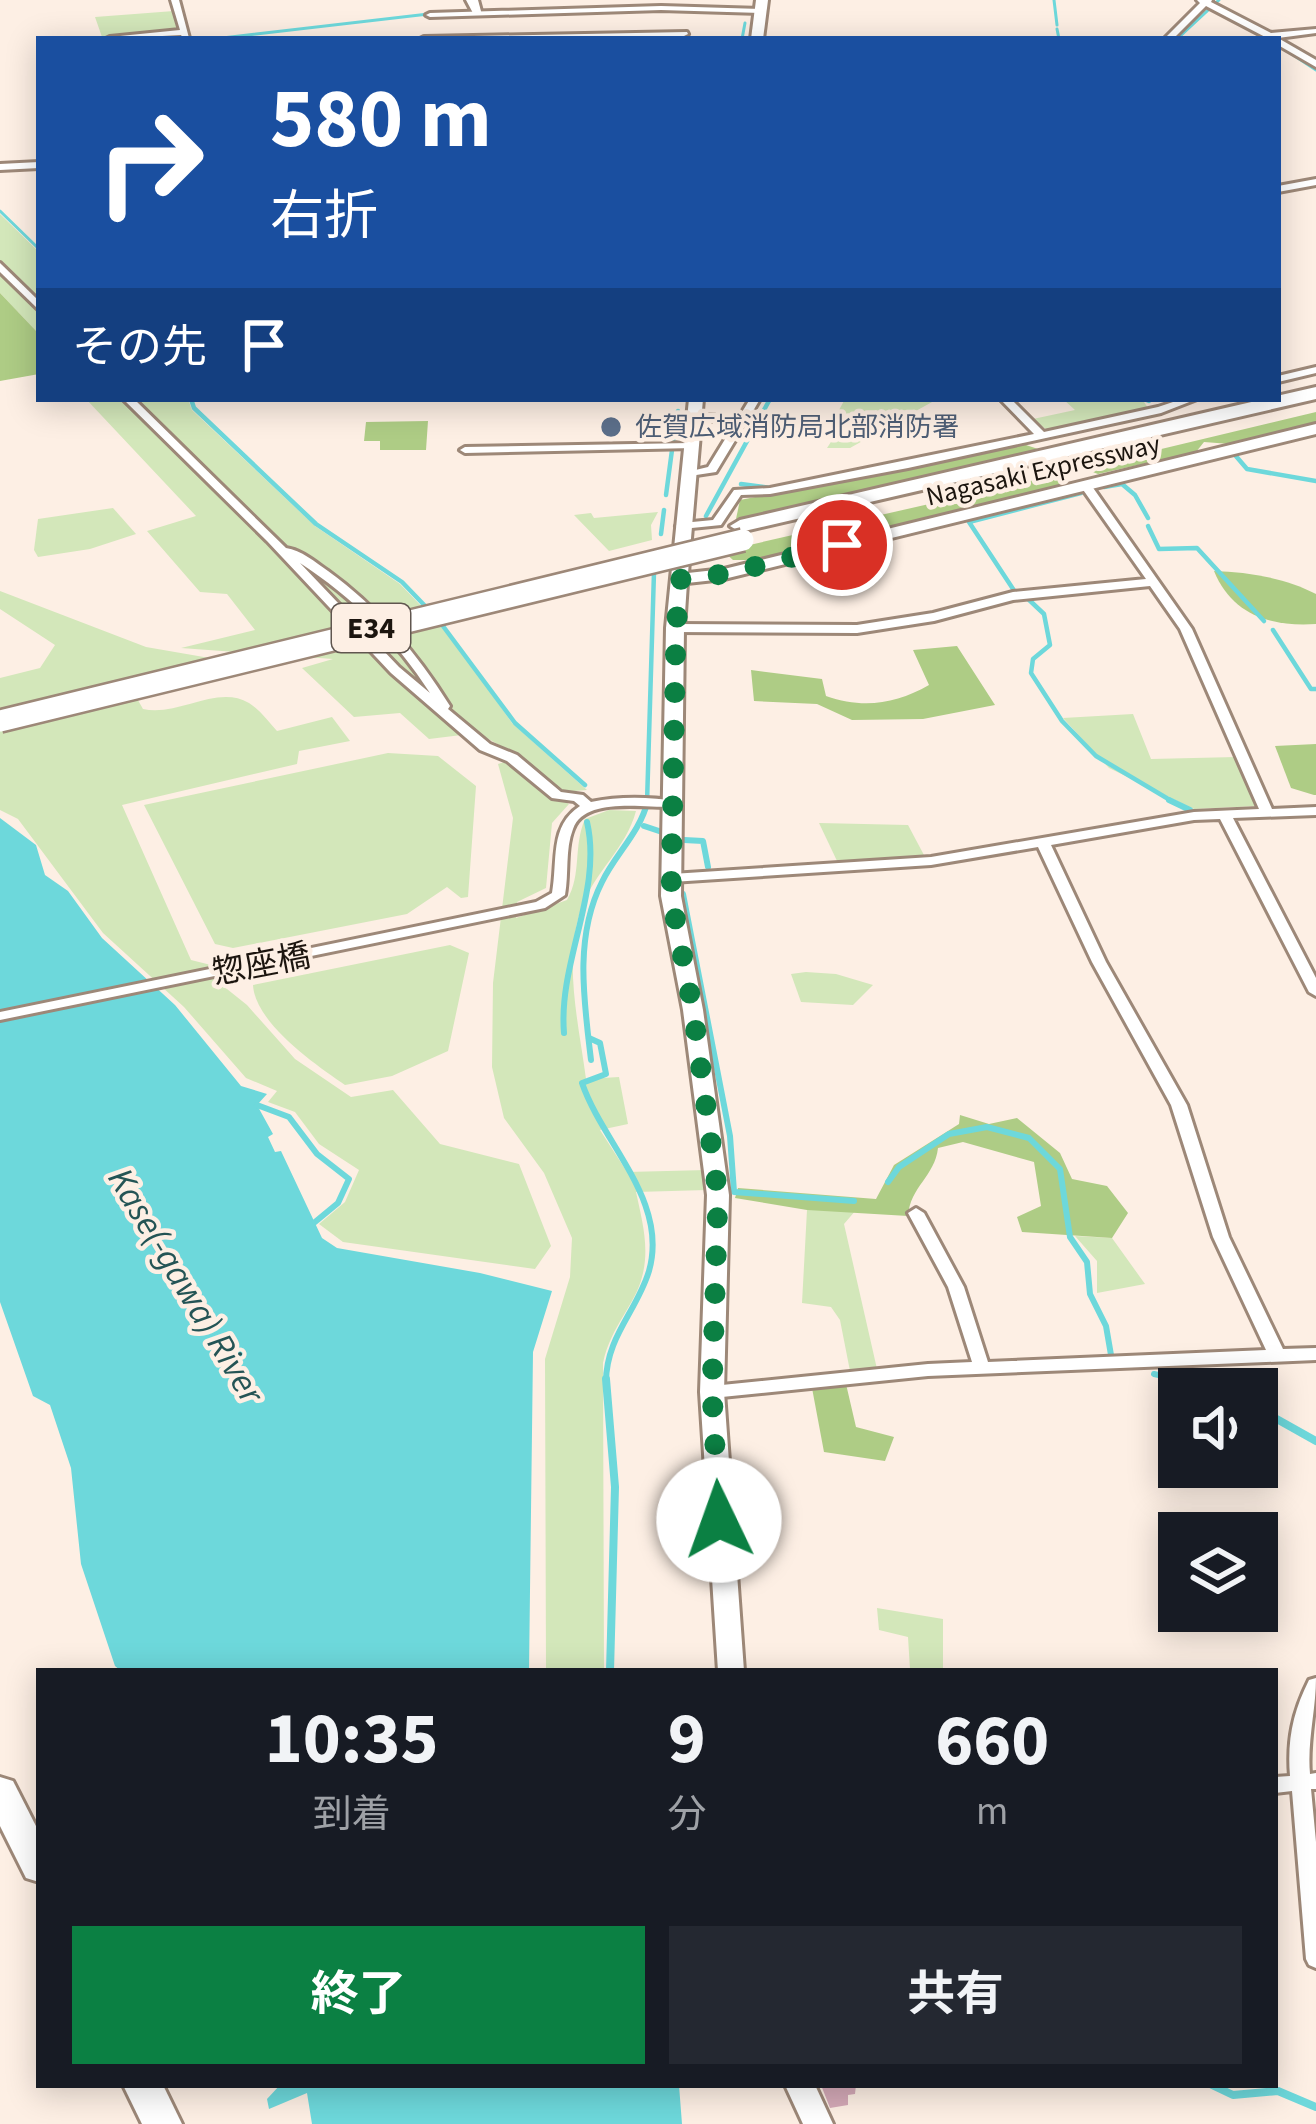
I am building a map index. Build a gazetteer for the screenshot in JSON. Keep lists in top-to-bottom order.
{
  "streets": {
    "highway": ["Nagasaki Expressway", "E34"],
    "street": ["惣座橋"]
  },
  "water": ["Kase(-gawa) River"],
  "places": ["佐賀広域消防局北部消防署"],
  "page": {
    "turn": ["580 m", "右折"],
    "then": "その先",
    "eta": [
      "10:35",
      "到着",
      "9",
      "分",
      "660",
      "m"
    ],
    "buttons": ["終了", "共有"]
  }
}
